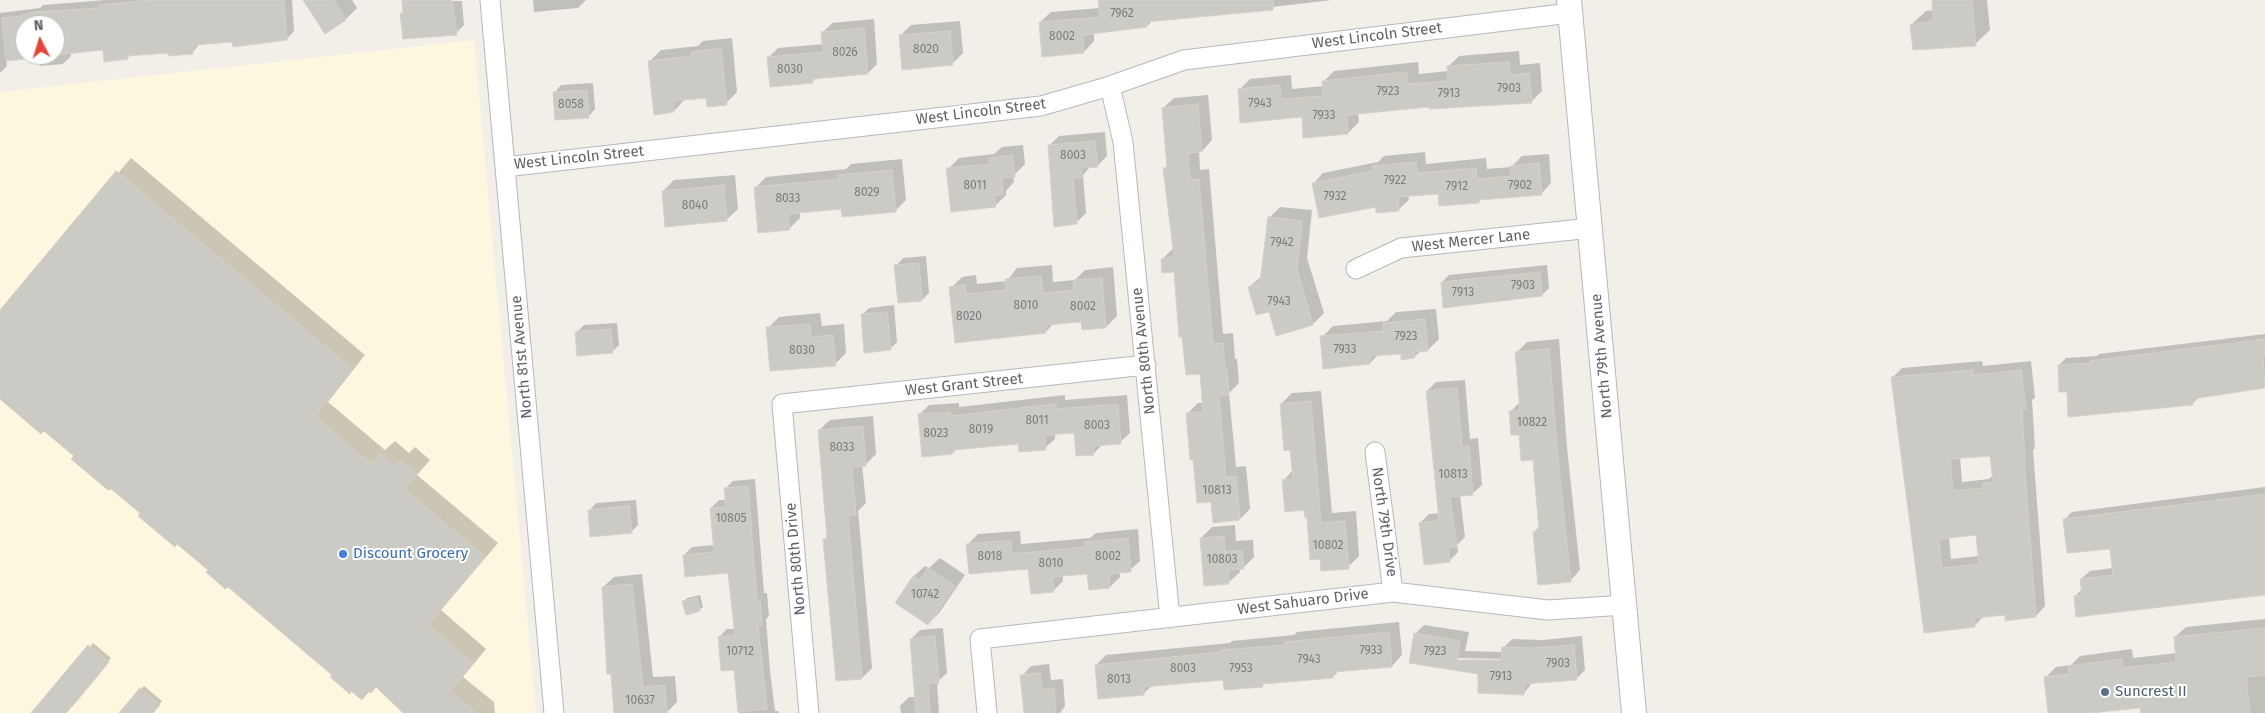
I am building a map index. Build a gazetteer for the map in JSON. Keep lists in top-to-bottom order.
{
  "streets": {
    "street": [
      "West Lincoln Street",
      "West Mercer Lane",
      "North 80th Avenue",
      "North 79th Avenue",
      "North 81st Avenue",
      "West Grant Street",
      "North 79th Drive",
      "North 80th Drive",
      "West Sahuaro Drive"
    ]
  },
  "crossings": [
    ["West Lincoln Street", "North 80th Avenue"],
    ["West Lincoln Street", "North 79th Avenue"],
    ["West Lincoln Street", "North 81st Avenue"],
    ["West Mercer Lane", "North 79th Avenue"],
    ["North 80th Avenue", "West Grant Street"],
    ["North 80th Avenue", "West Sahuaro Drive"],
    ["North 79th Avenue", "West Sahuaro Drive"],
    ["West Grant Street", "North 80th Drive"],
    ["North 79th Drive", "West Sahuaro Drive"]
  ],
  "places": ["Discount Grocery", "Suncrest II"],
  "house_numbers": [
    "7962",
    "8002",
    "8020",
    "8026",
    "8030",
    "7903",
    "7923",
    "7913",
    "7943",
    "8058",
    "7933",
    "8003",
    "7922",
    "8011",
    "7902",
    "7912",
    "8029",
    "7932",
    "8033",
    "8040",
    "7942",
    "7903",
    "7913",
    "7943",
    "8010",
    "8002",
    "8020",
    "7923",
    "7933",
    "8030",
    "8011",
    "10822",
    "8003",
    "8019",
    "8023",
    "8033",
    "10813",
    "10813",
    "10805",
    "10802",
    "8018",
    "8002",
    "10803",
    "8010",
    "10742",
    "7933",
    "10712",
    "7923",
    "7943",
    "7903",
    "8003",
    "7953",
    "7913",
    "8013",
    "10637"
  ],
  "north": "top"
}
